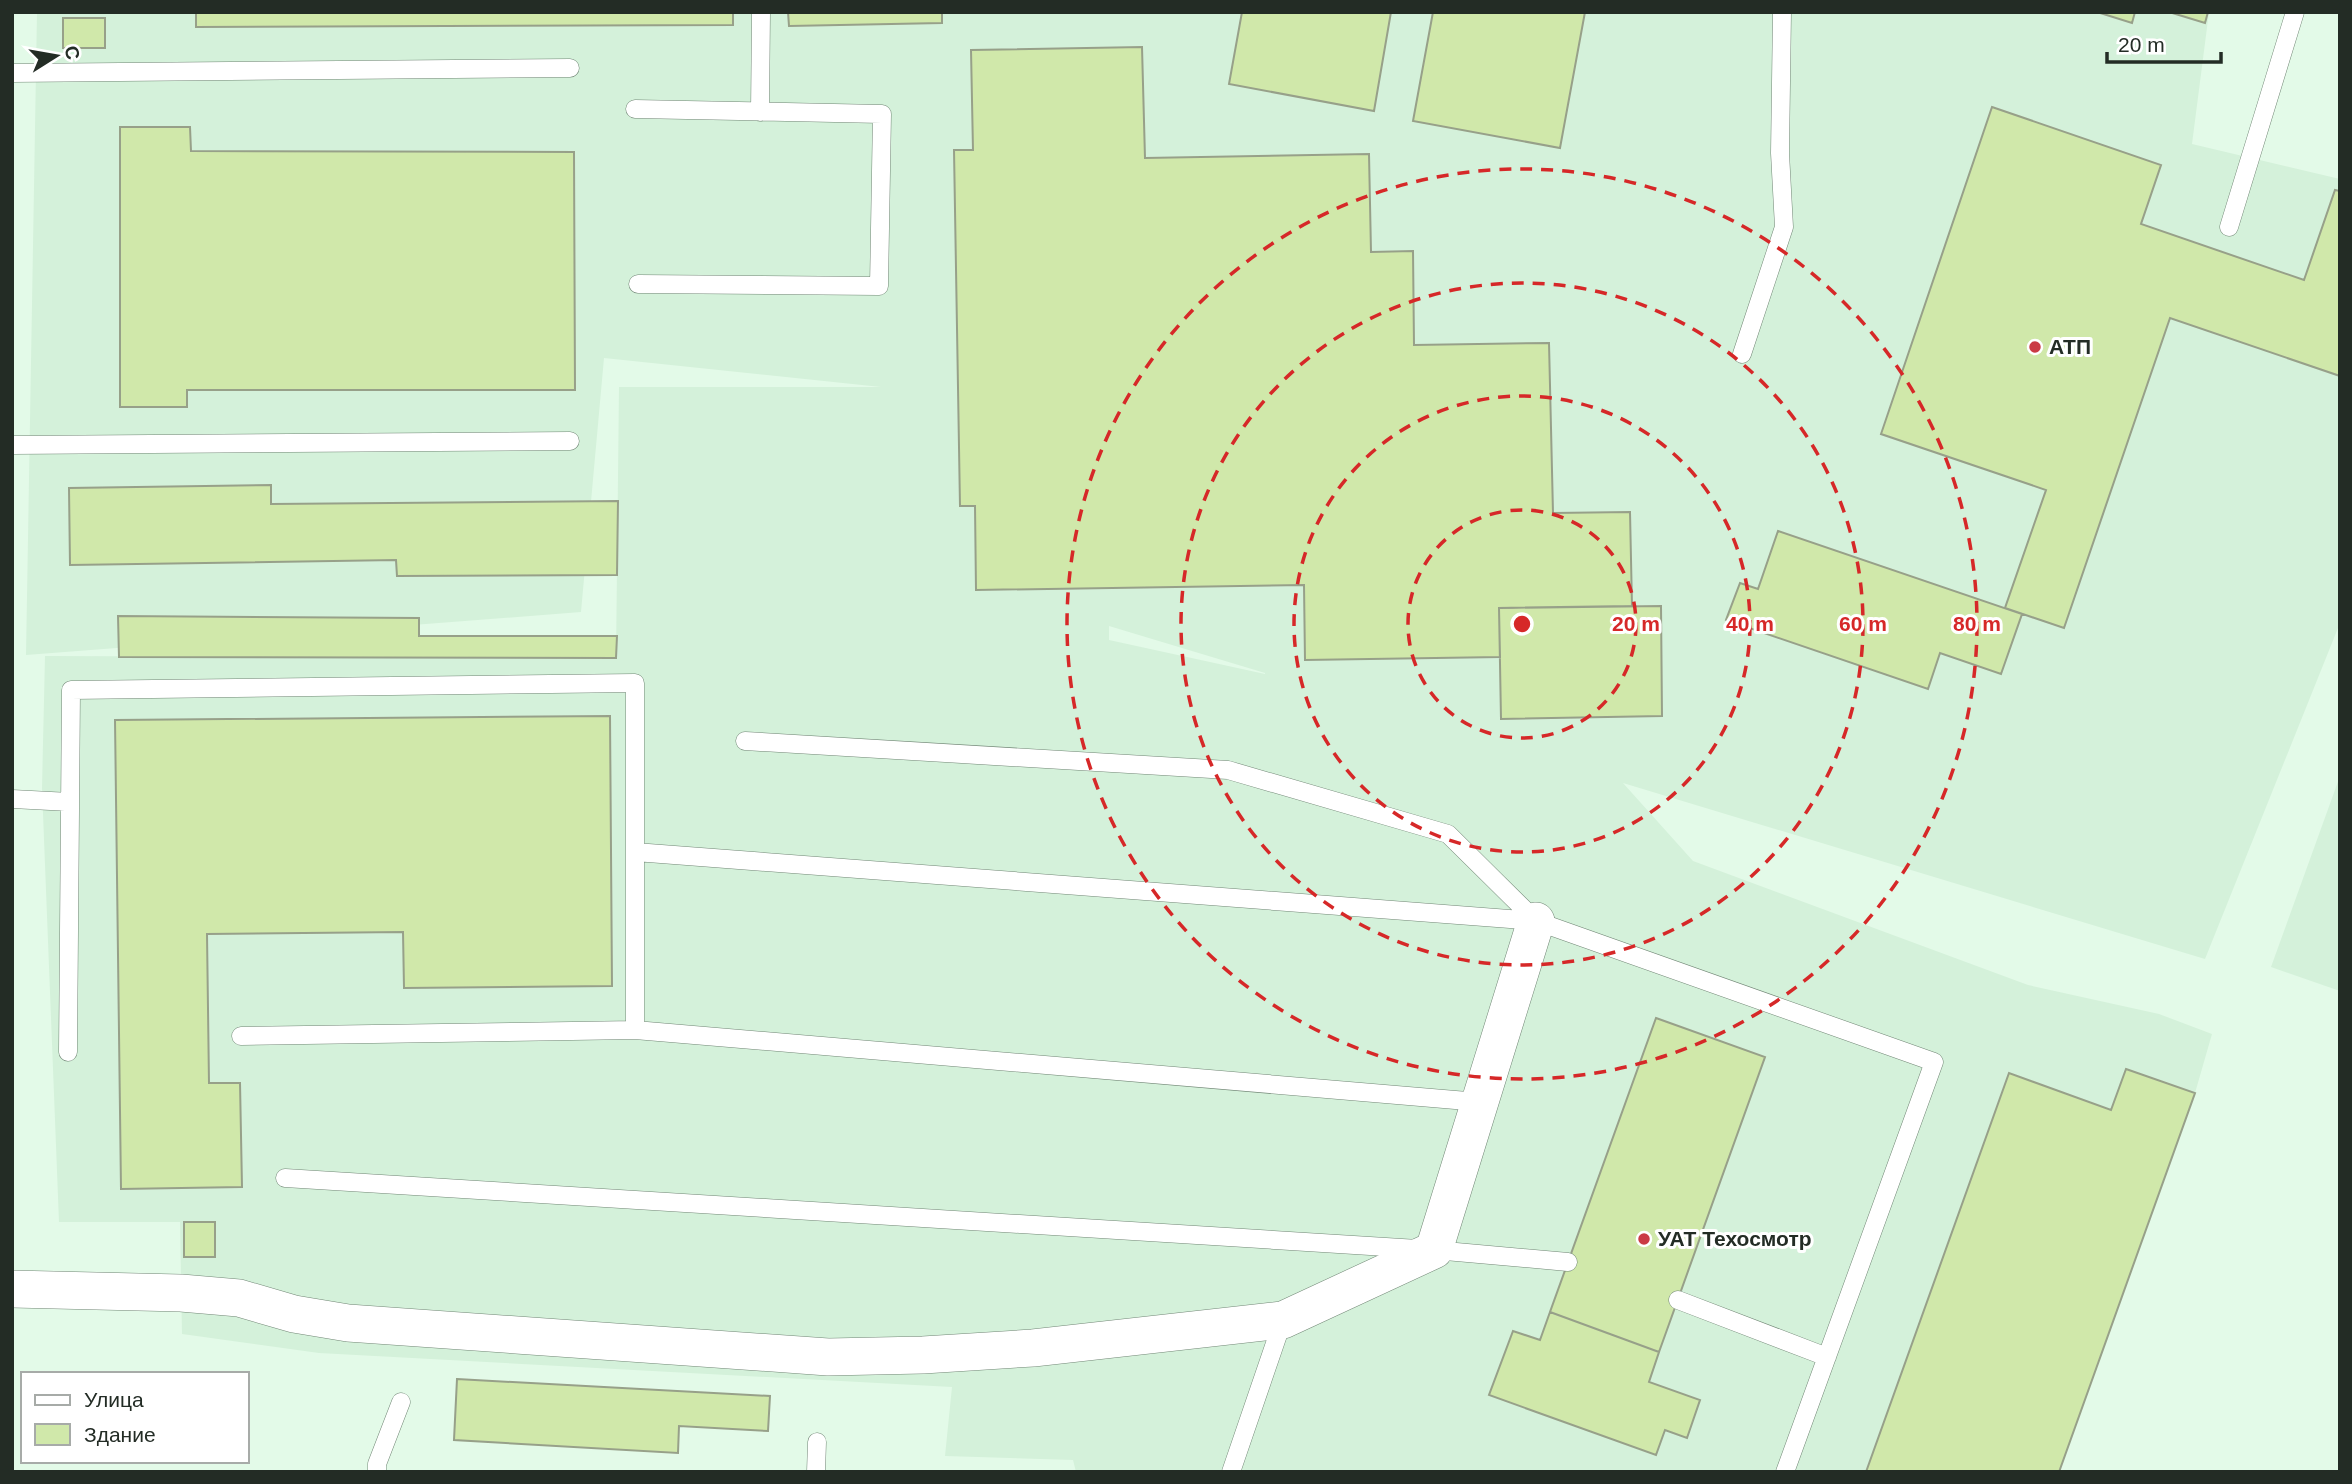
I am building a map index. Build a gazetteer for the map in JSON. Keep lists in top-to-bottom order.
{
  "places": ["АТП", "УАТ Техосмотр"],
  "legend": ["Улица", "Здание"],
  "scale_bar": "20 m",
  "north": "right",
  "rings": [
    "20 m",
    "40 m",
    "60 m",
    "80 m"
  ]
}
